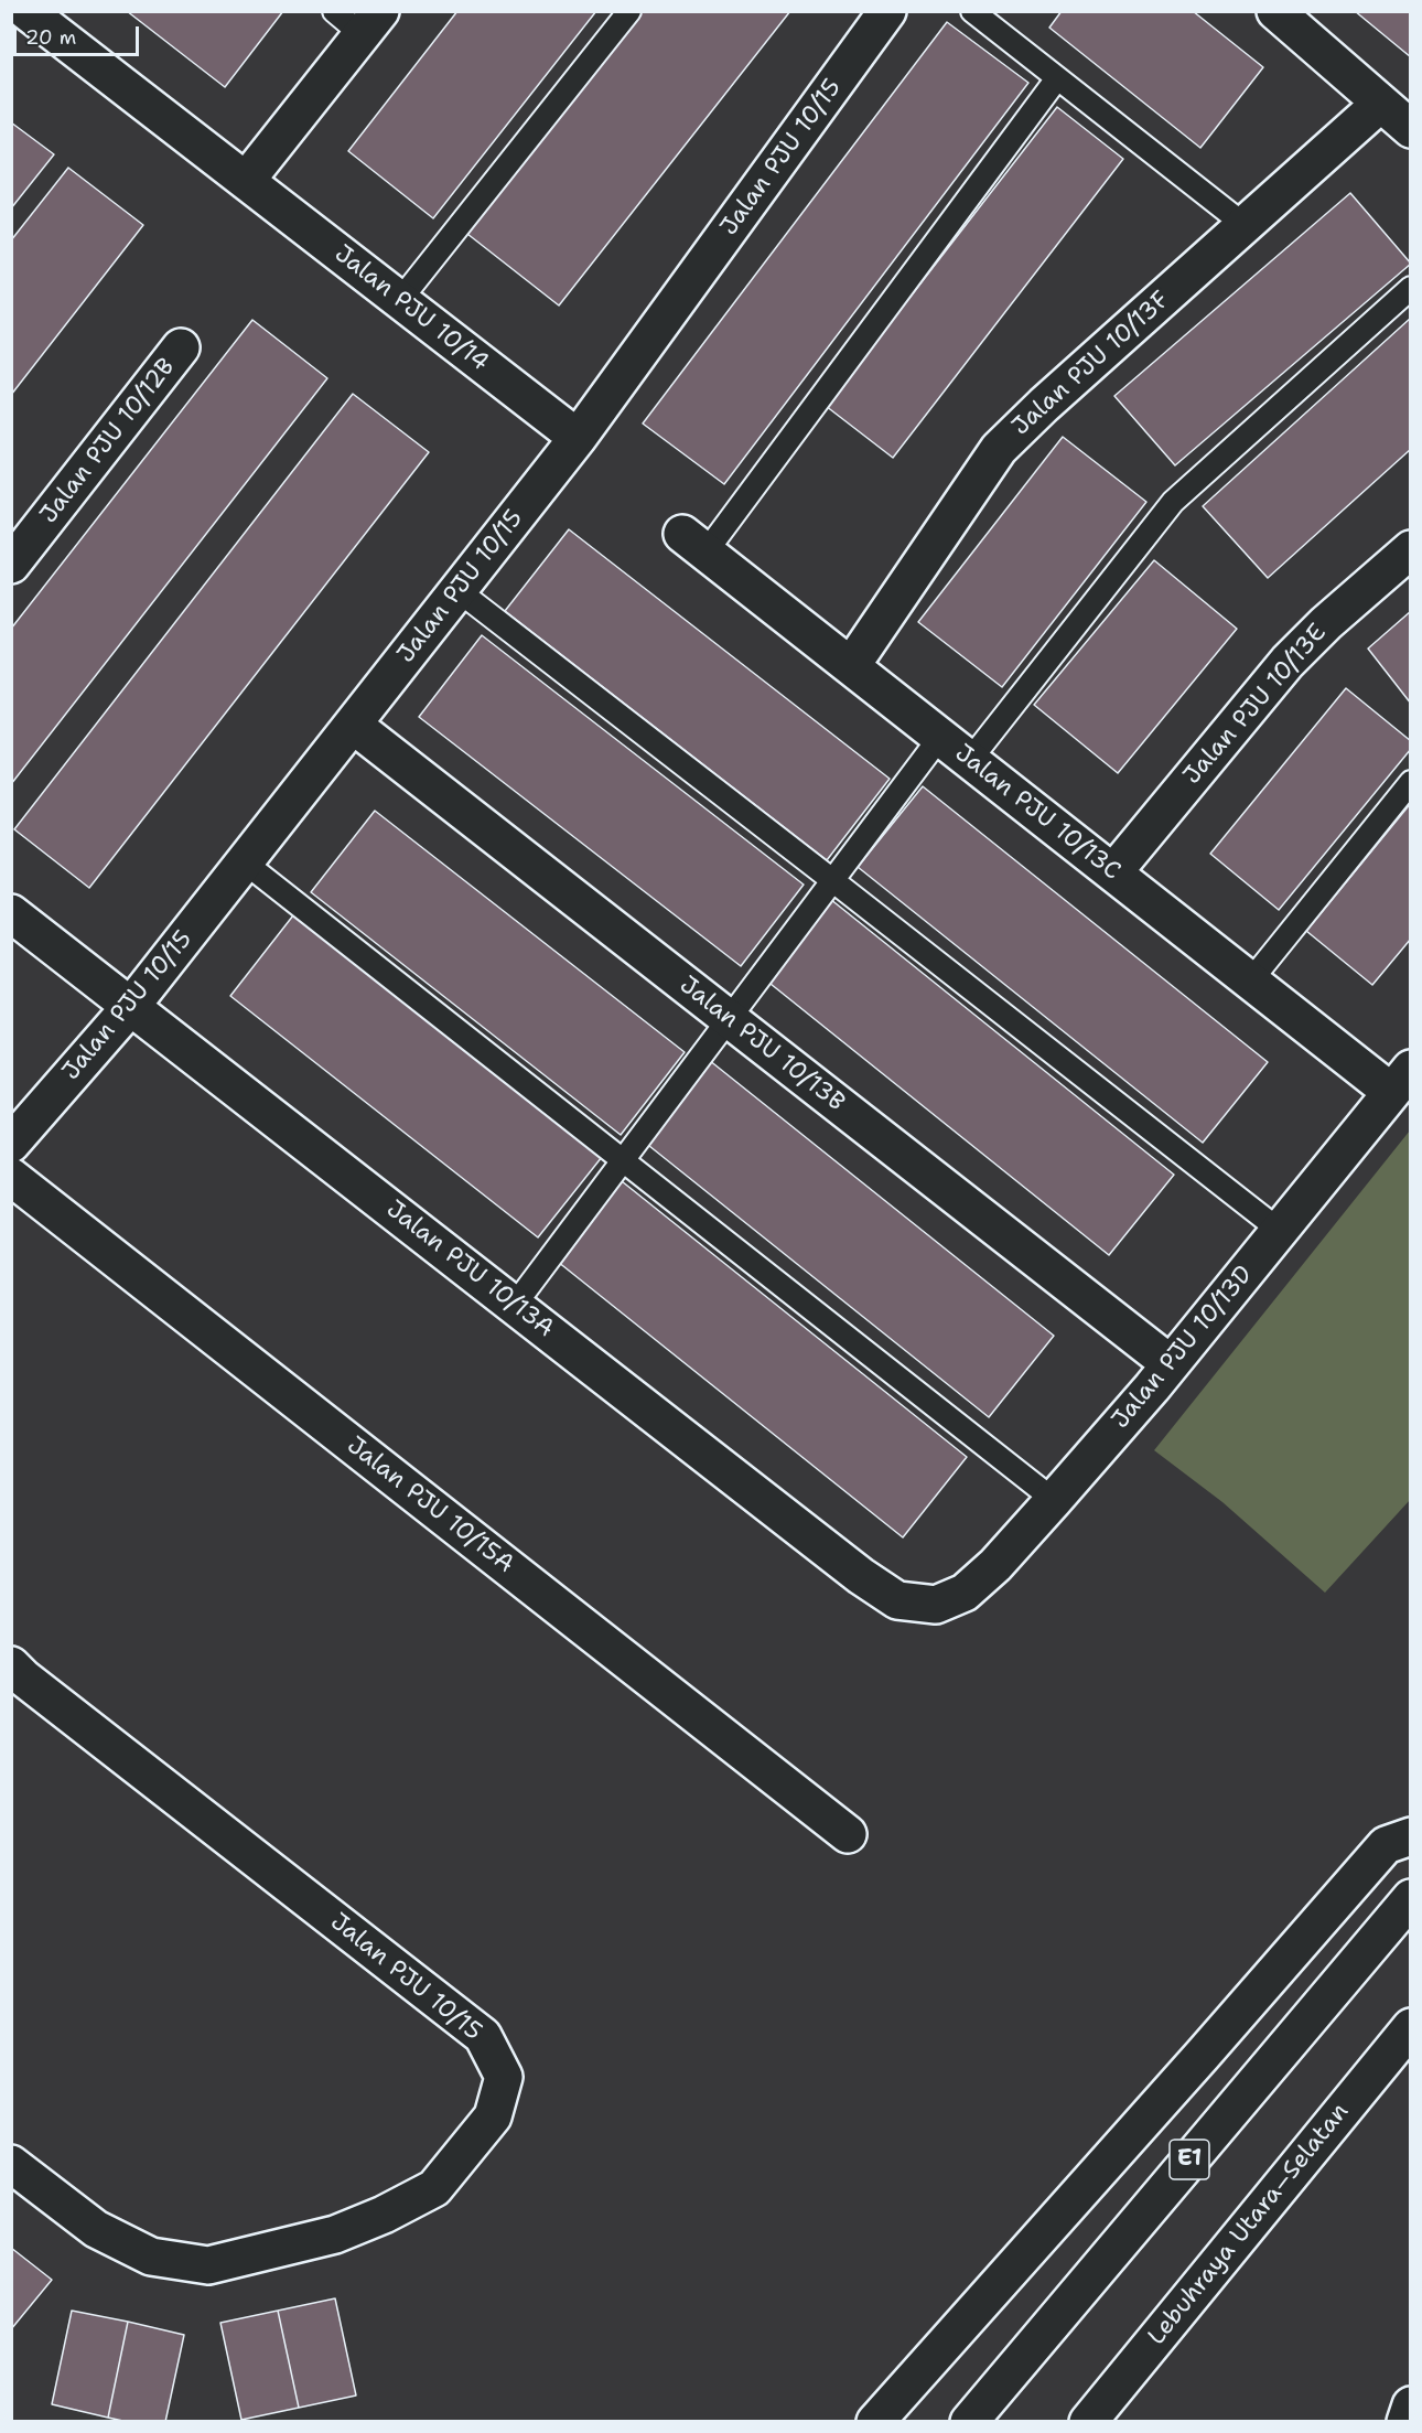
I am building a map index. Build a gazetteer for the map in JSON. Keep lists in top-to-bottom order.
{
  "streets": {
    "main road": [
      "Jalan PJU 10/15",
      "Jalan PJU 10/14",
      "Jalan PJU 10/13F",
      "Jalan PJU 10/12B",
      "Jalan PJU 10/13E",
      "Jalan PJU 10/13C",
      "Jalan PJU 10/13B",
      "Jalan PJU 10/13A",
      "Jalan PJU 10/13D",
      "Jalan PJU 10/15A",
      "E1",
      "Lebuhraya Utara–Selatan"
    ]
  },
  "crossings": [
    ["Jalan PJU 10/15", "Jalan PJU 10/14"],
    ["Jalan PJU 10/15", "Jalan PJU 10/13B"],
    ["Jalan PJU 10/15", "Jalan PJU 10/13A"],
    ["Jalan PJU 10/13F", "Jalan PJU 10/13C"],
    ["Jalan PJU 10/13E", "Jalan PJU 10/13C"],
    ["Jalan PJU 10/13C", "Jalan PJU 10/13D"],
    ["Jalan PJU 10/13B", "Jalan PJU 10/13D"],
    ["Jalan PJU 10/13A", "Jalan PJU 10/13D"]
  ],
  "scale_bar": "20 m"
}
